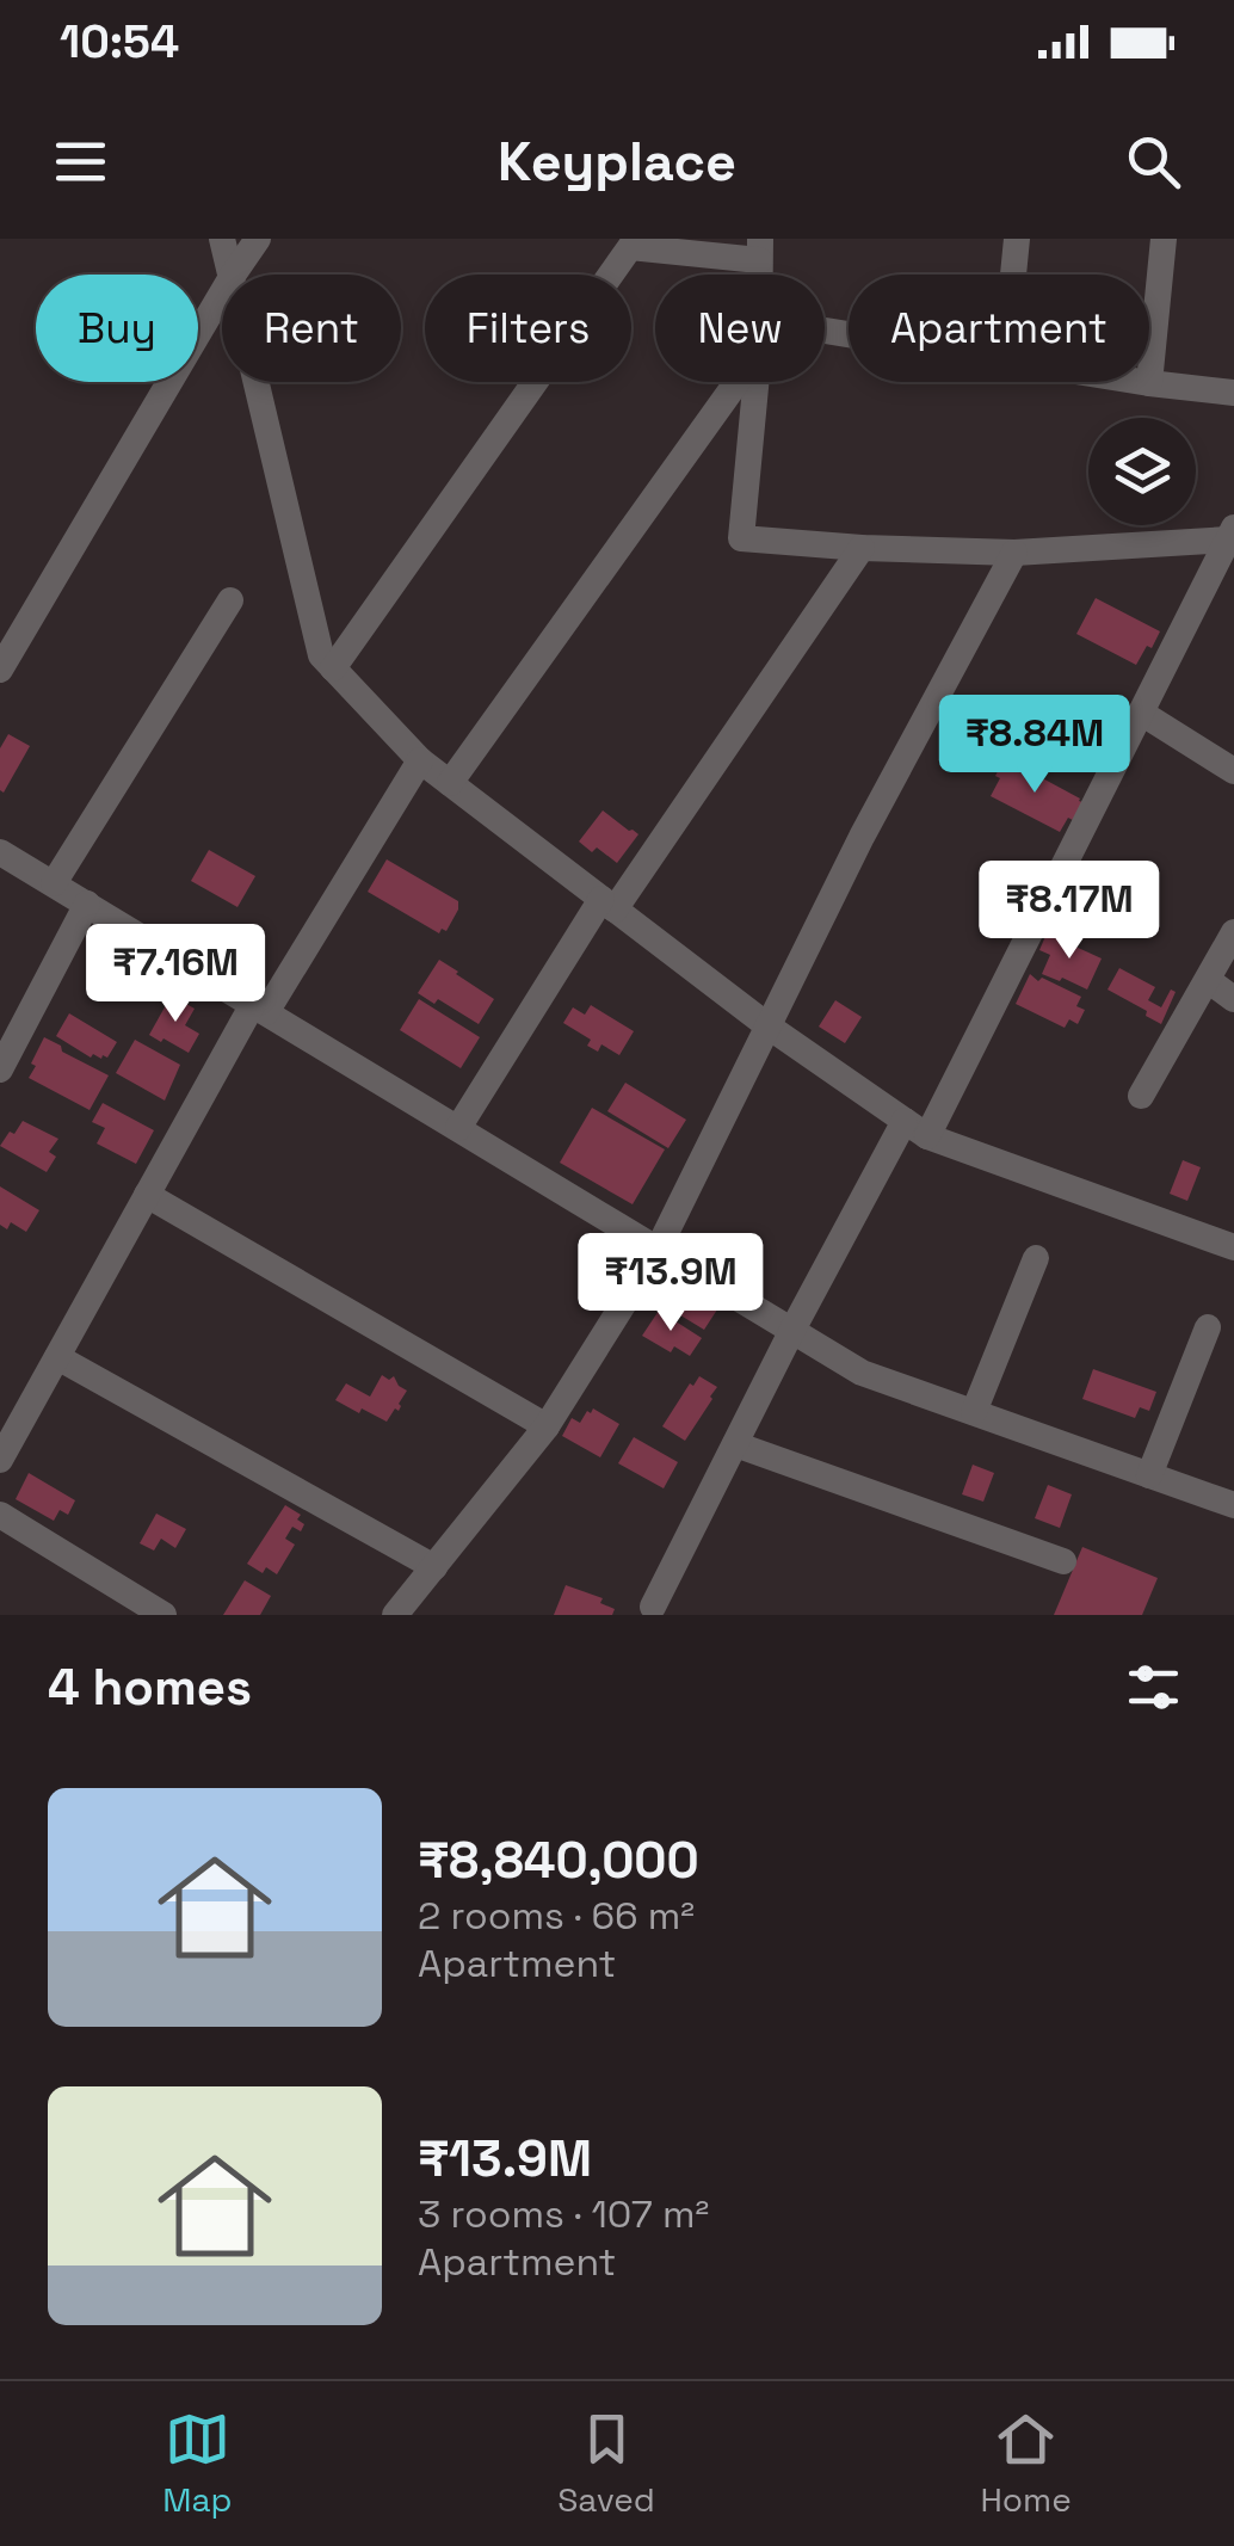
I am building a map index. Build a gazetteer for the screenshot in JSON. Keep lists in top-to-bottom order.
{
  "page": {
    "status": "10:54",
    "header": "Keyplace",
    "chip": [
      "Buy",
      "Rent",
      "Filters",
      "New",
      "Apartment"
    ],
    "price": [
      "₹8.84M",
      "₹8.17M",
      "₹7.16M",
      "₹13.9M"
    ],
    "heading": "4 homes",
    "list": [
      {
        "name": "₹8,840,000",
        "note": "2 rooms · 66 m² · Apartment"
      },
      {
        "name": "₹13.9M",
        "note": "3 rooms · 107 m² · Apartment"
      }
    ],
    "tabs": ["Map", "Saved", "Home"]
  }
}
